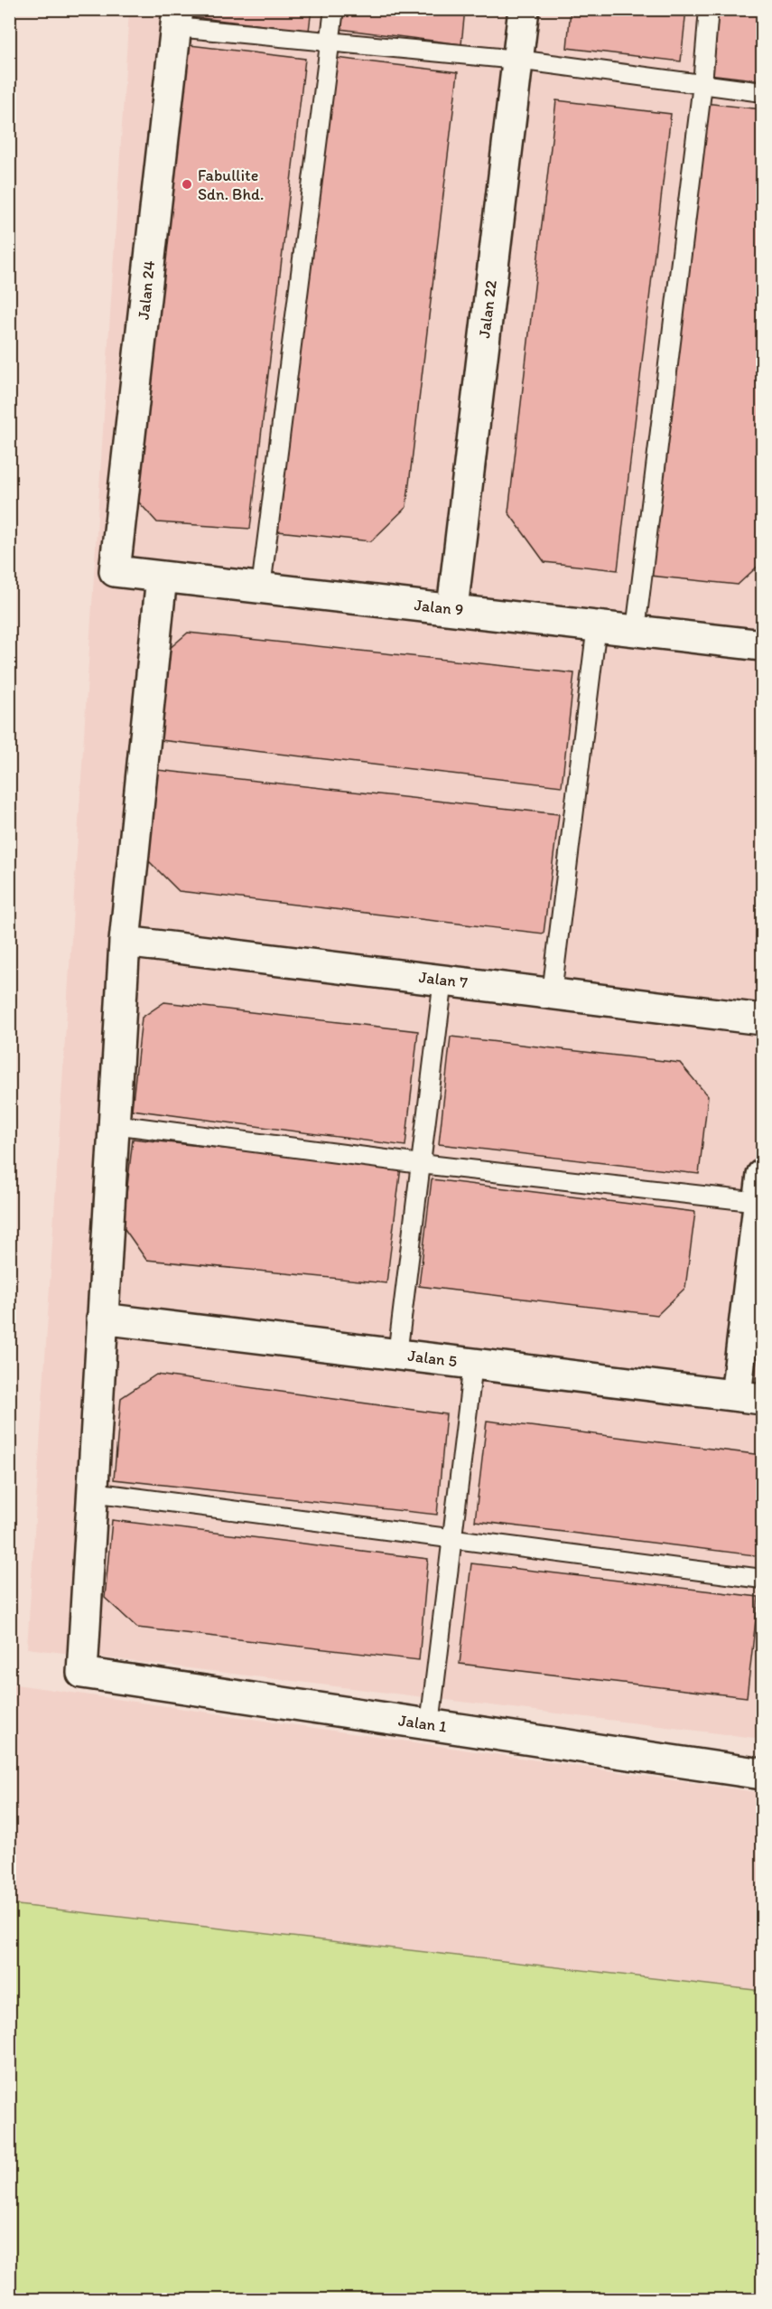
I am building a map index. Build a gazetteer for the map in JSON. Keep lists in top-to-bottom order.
{
  "streets": {
    "street": [
      "Jalan 24",
      "Jalan 22",
      "Jalan 9",
      "Jalan 7",
      "Jalan 5",
      "Jalan 1"
    ]
  },
  "crossings": [
    ["Jalan 24", "Jalan 9"],
    ["Jalan 22", "Jalan 9"]
  ],
  "places": ["Fabullite Sdn. Bhd."]
}
